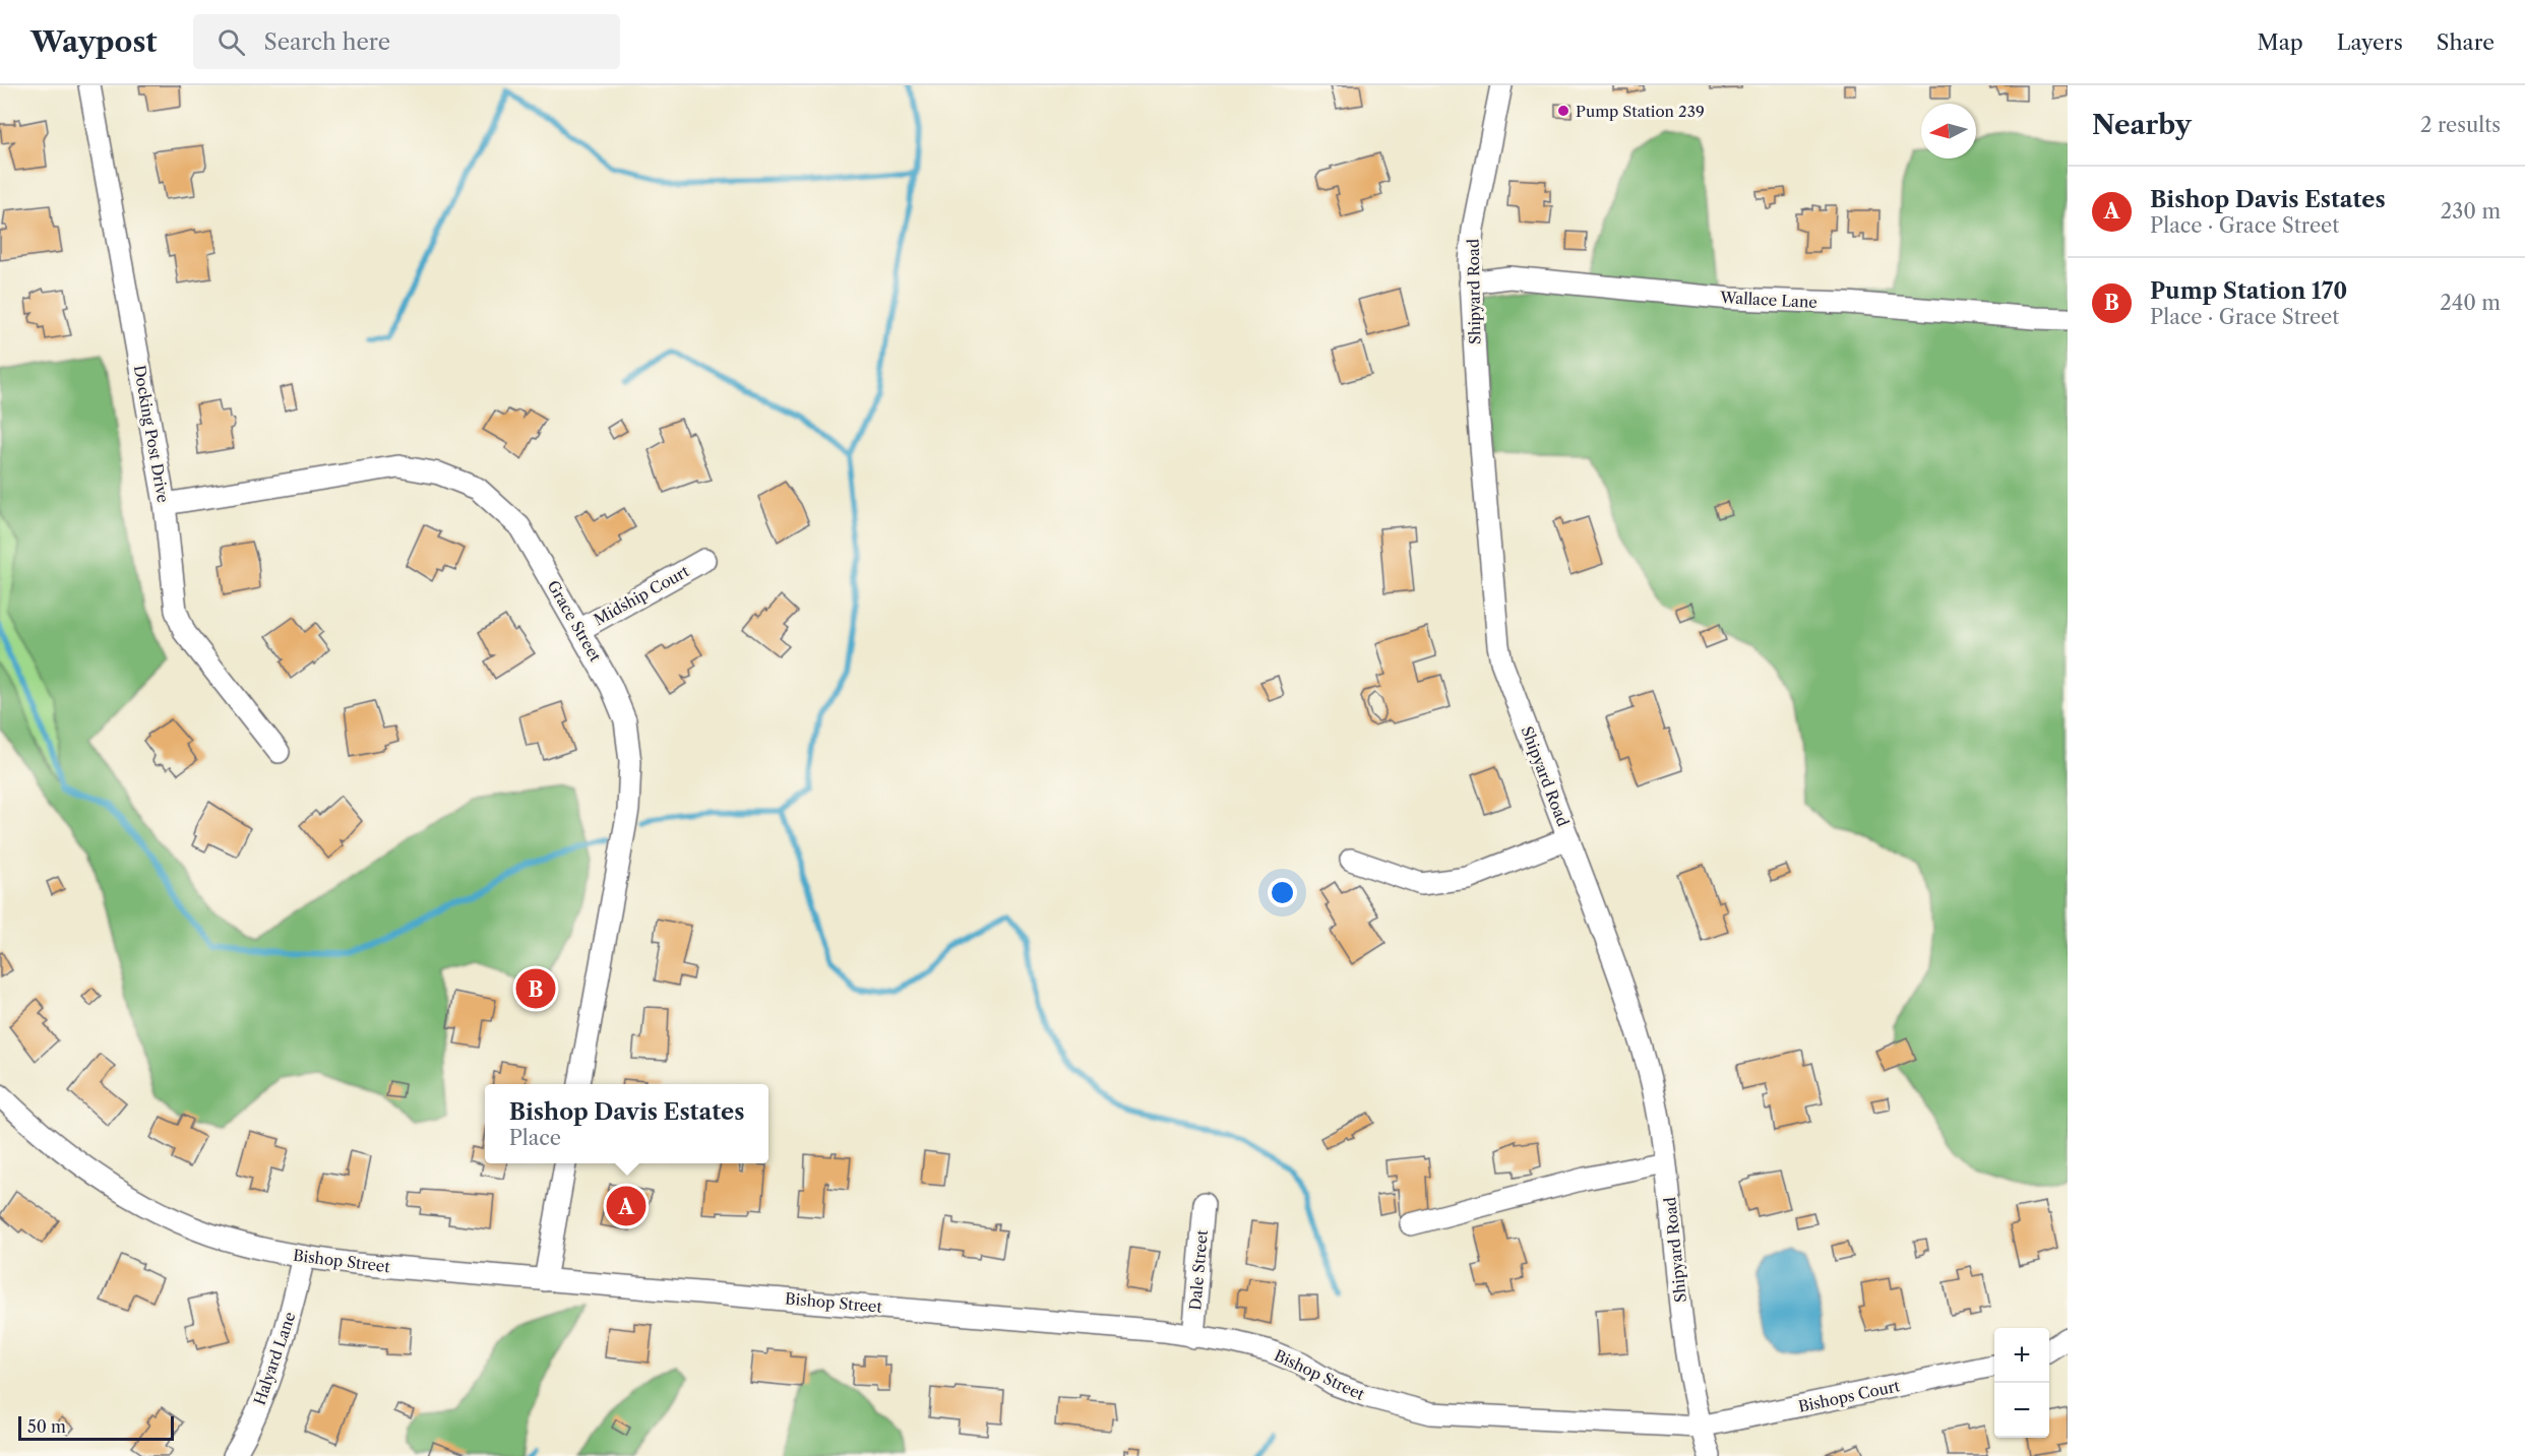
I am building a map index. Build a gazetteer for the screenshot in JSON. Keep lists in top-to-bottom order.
{
  "streets": {
    "street": [
      "Shipyard Road",
      "Wallace Lane",
      "Docking Post Drive",
      "Midship Court",
      "Grace Street",
      "Bishop Street",
      "Dale Street",
      "Halyard Lane",
      "Bishops Court"
    ]
  },
  "crossings": [
    ["Shipyard Road", "Wallace Lane"],
    ["Shipyard Road", "Bishop Street"],
    ["Shipyard Road", "Bishops Court"],
    ["Docking Post Drive", "Grace Street"],
    ["Midship Court", "Grace Street"],
    ["Bishop Street", "Dale Street"],
    ["Bishop Street", "Halyard Lane"],
    ["Bishop Street", "Bishops Court"]
  ],
  "places": ["Pump Station 239"],
  "scale_bar": "50 m",
  "north": "left",
  "page": {
    "header": "Waypost",
    "search": "Search here",
    "nav": ["Map", "Layers", "Share"],
    "heading": ["Nearby", "2 results"],
    "list": [
      {
        "mark": "A",
        "name": "Bishop Davis Estates",
        "note": "Place · Grace Street",
        "value": "230 m"
      },
      {
        "mark": "B",
        "name": "Pump Station 170",
        "note": "Place · Grace Street",
        "value": "240 m"
      }
    ],
    "pins": ["B", "A"],
    "popup": ["Bishop Davis Estates", "Place"],
    "map_buttons": ["+", "−"],
    "scale": "50 m"
  }
}
